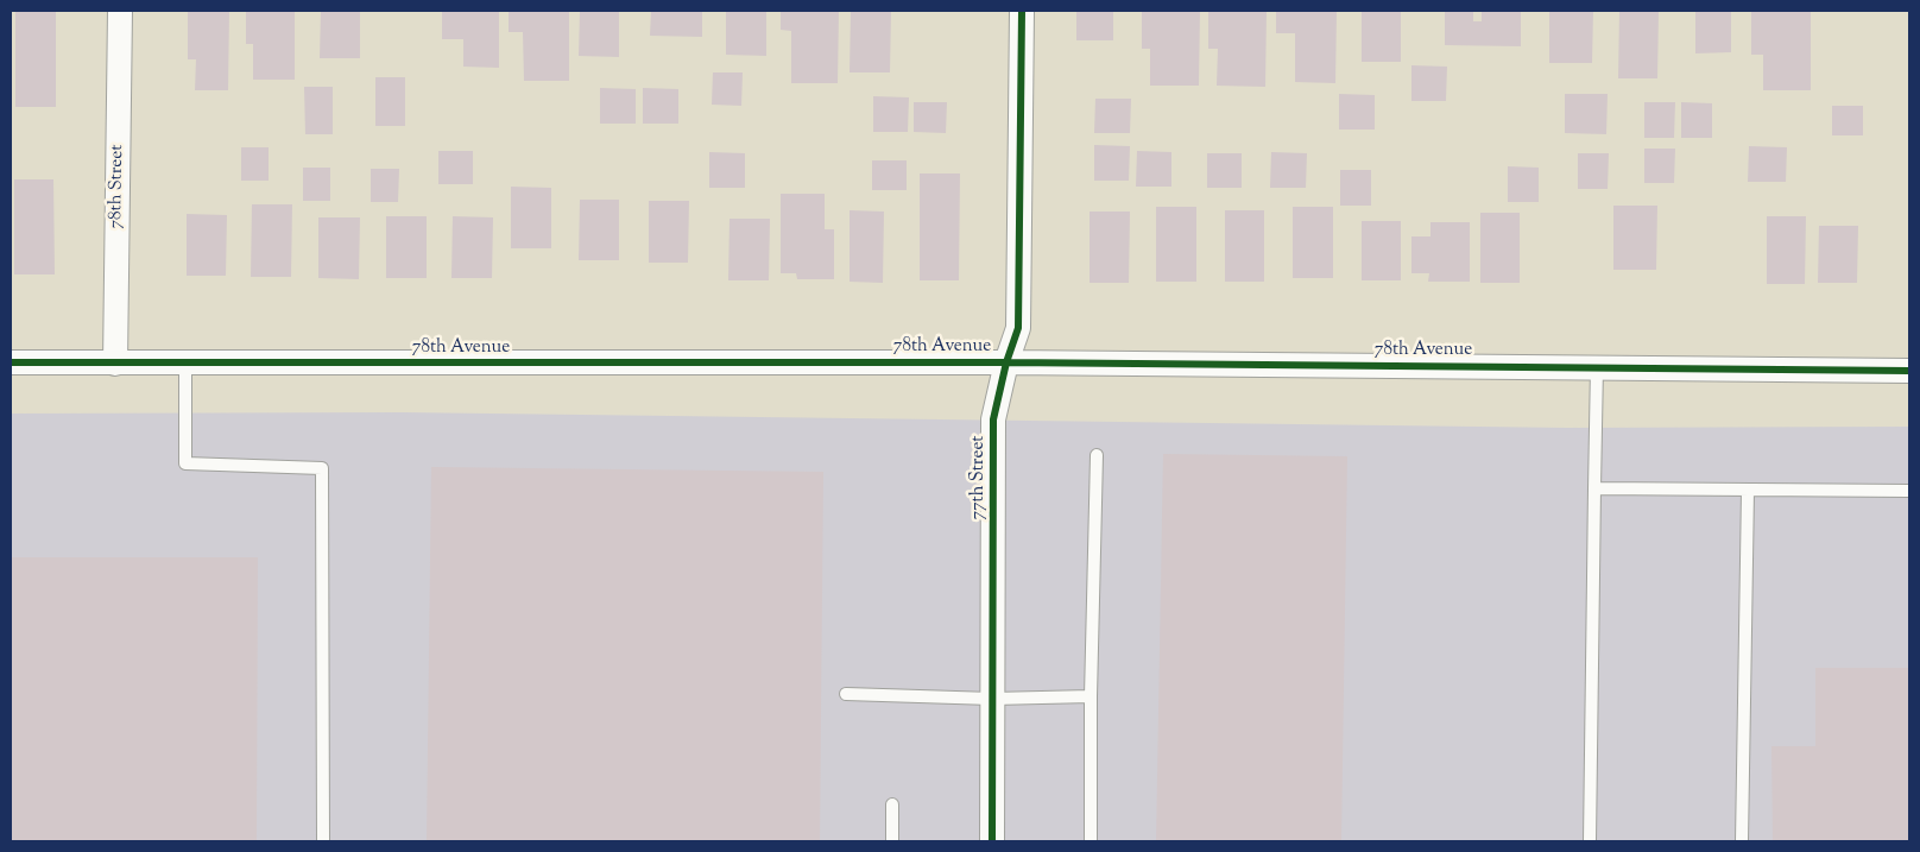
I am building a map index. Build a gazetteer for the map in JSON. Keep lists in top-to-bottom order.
{
  "streets": {
    "street": ["78th Street", "78th Avenue", "77th Street"]
  },
  "crossings": [
    ["78th Street", "78th Avenue"],
    ["78th Avenue", "77th Street"]
  ]
}
